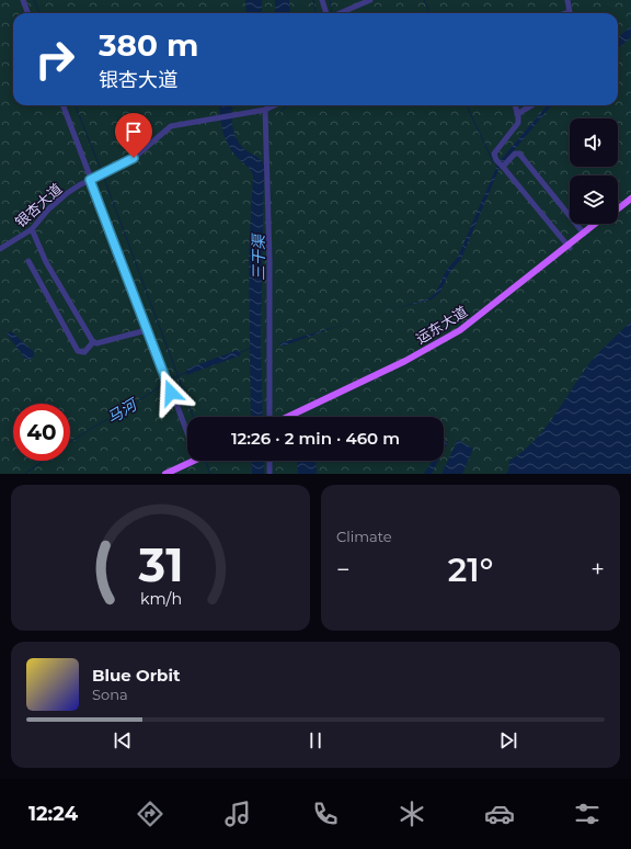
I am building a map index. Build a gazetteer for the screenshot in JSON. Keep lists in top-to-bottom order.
{
  "streets": {
    "main road": ["运东大道"],
    "street": ["银杏大道"]
  },
  "water": ["三干渠", "马河"],
  "page": {
    "turn": ["380 m", "银杏大道"],
    "limit": "40",
    "trip": "12:26 · 2 min · 460 m",
    "tile": "Climate",
    "heat": ["−", "21°", "+"],
    "song": ["Blue Orbit", "Sona"],
    "tabs": "12:24",
    "gauge": ["31", "km/h"]
  }
}
